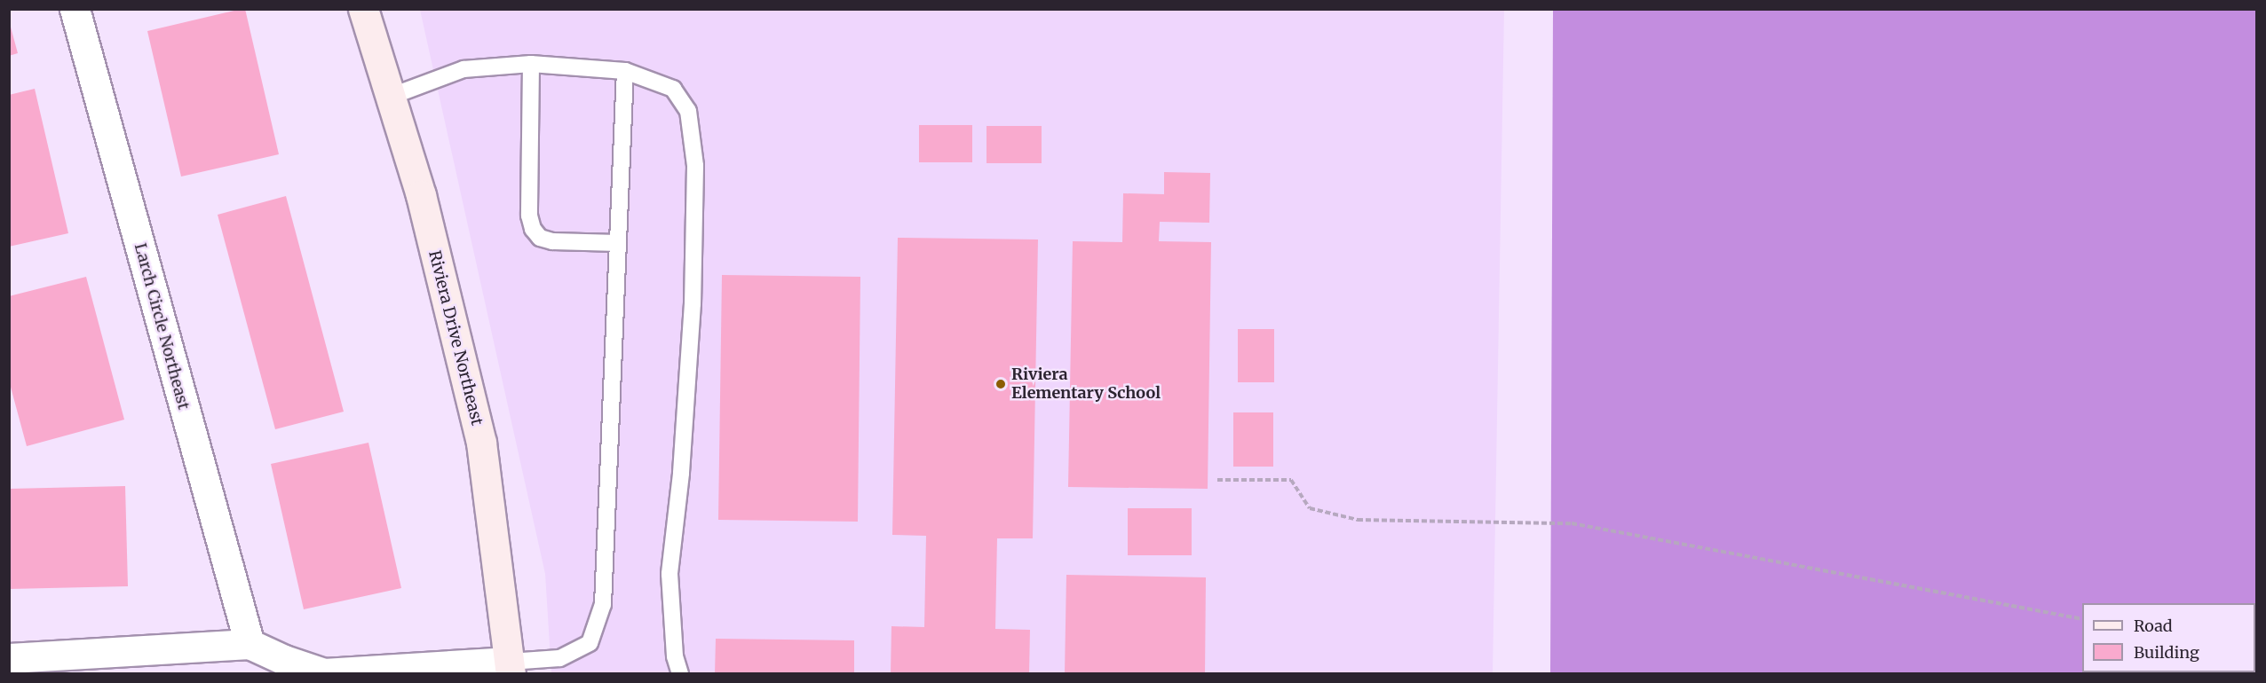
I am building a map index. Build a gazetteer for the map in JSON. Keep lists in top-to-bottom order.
{
  "streets": {
    "street": ["Larch Circle Northeast", "Riviera Drive Northeast"]
  },
  "places": ["Riviera Elementary School"],
  "legend": ["Road", "Building"]
}
